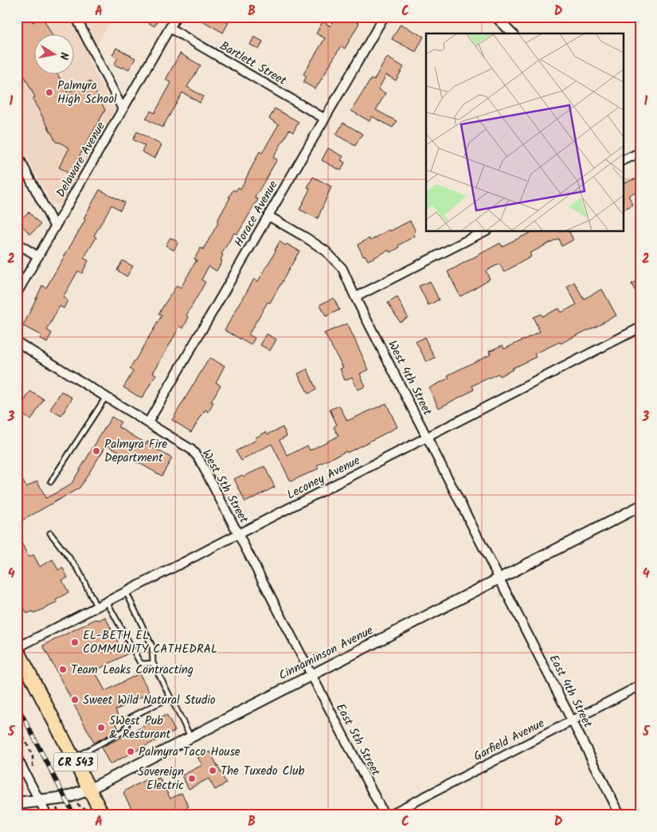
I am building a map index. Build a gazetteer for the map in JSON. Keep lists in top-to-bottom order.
{
  "streets": {
    "main road": ["Cinnaminson Avenue", "CR 543"],
    "street": [
      "Bartlett Street",
      "Delaware Avenue",
      "Horace Avenue",
      "West 4th Street",
      "Leconey Avenue",
      "West 5th Street",
      "East 4th Street",
      "East 5th Street",
      "Garfield Avenue"
    ]
  },
  "crossings": [
    ["Bartlett Street", "Delaware Avenue"],
    ["Bartlett Street", "Horace Avenue"],
    ["Horace Avenue", "West 4th Street"],
    ["Horace Avenue", "West 5th Street"],
    ["West 4th Street", "Leconey Avenue"],
    ["West 4th Street", "Cinnaminson Avenue"],
    ["West 4th Street", "East 4th Street"],
    ["Leconey Avenue", "West 5th Street"],
    ["Leconey Avenue", "CR 543"],
    ["West 5th Street", "Cinnaminson Avenue"],
    ["West 5th Street", "East 5th Street"],
    ["Cinnaminson Avenue", "East 4th Street"],
    ["Cinnaminson Avenue", "East 5th Street"],
    ["Cinnaminson Avenue", "CR 543"],
    ["East 4th Street", "Garfield Avenue"]
  ],
  "places": [
    "Palmyra High School",
    "Palmyra Fire Department",
    "EL-BETH EL COMMUNITY CATHEDRAL",
    "Team Leaks Contracting",
    "Sweet Wild Natural Studio",
    "5West Pub & Resturant",
    "Palmyra Taco House",
    "The Tuxedo Club",
    "Sovereign Electric"
  ],
  "north": "right",
  "grid": {
    "columns": [
      "A",
      "B",
      "C",
      "D"
    ],
    "rows": [
      "1",
      "2",
      "3",
      "4",
      "5"
    ]
  }
}
